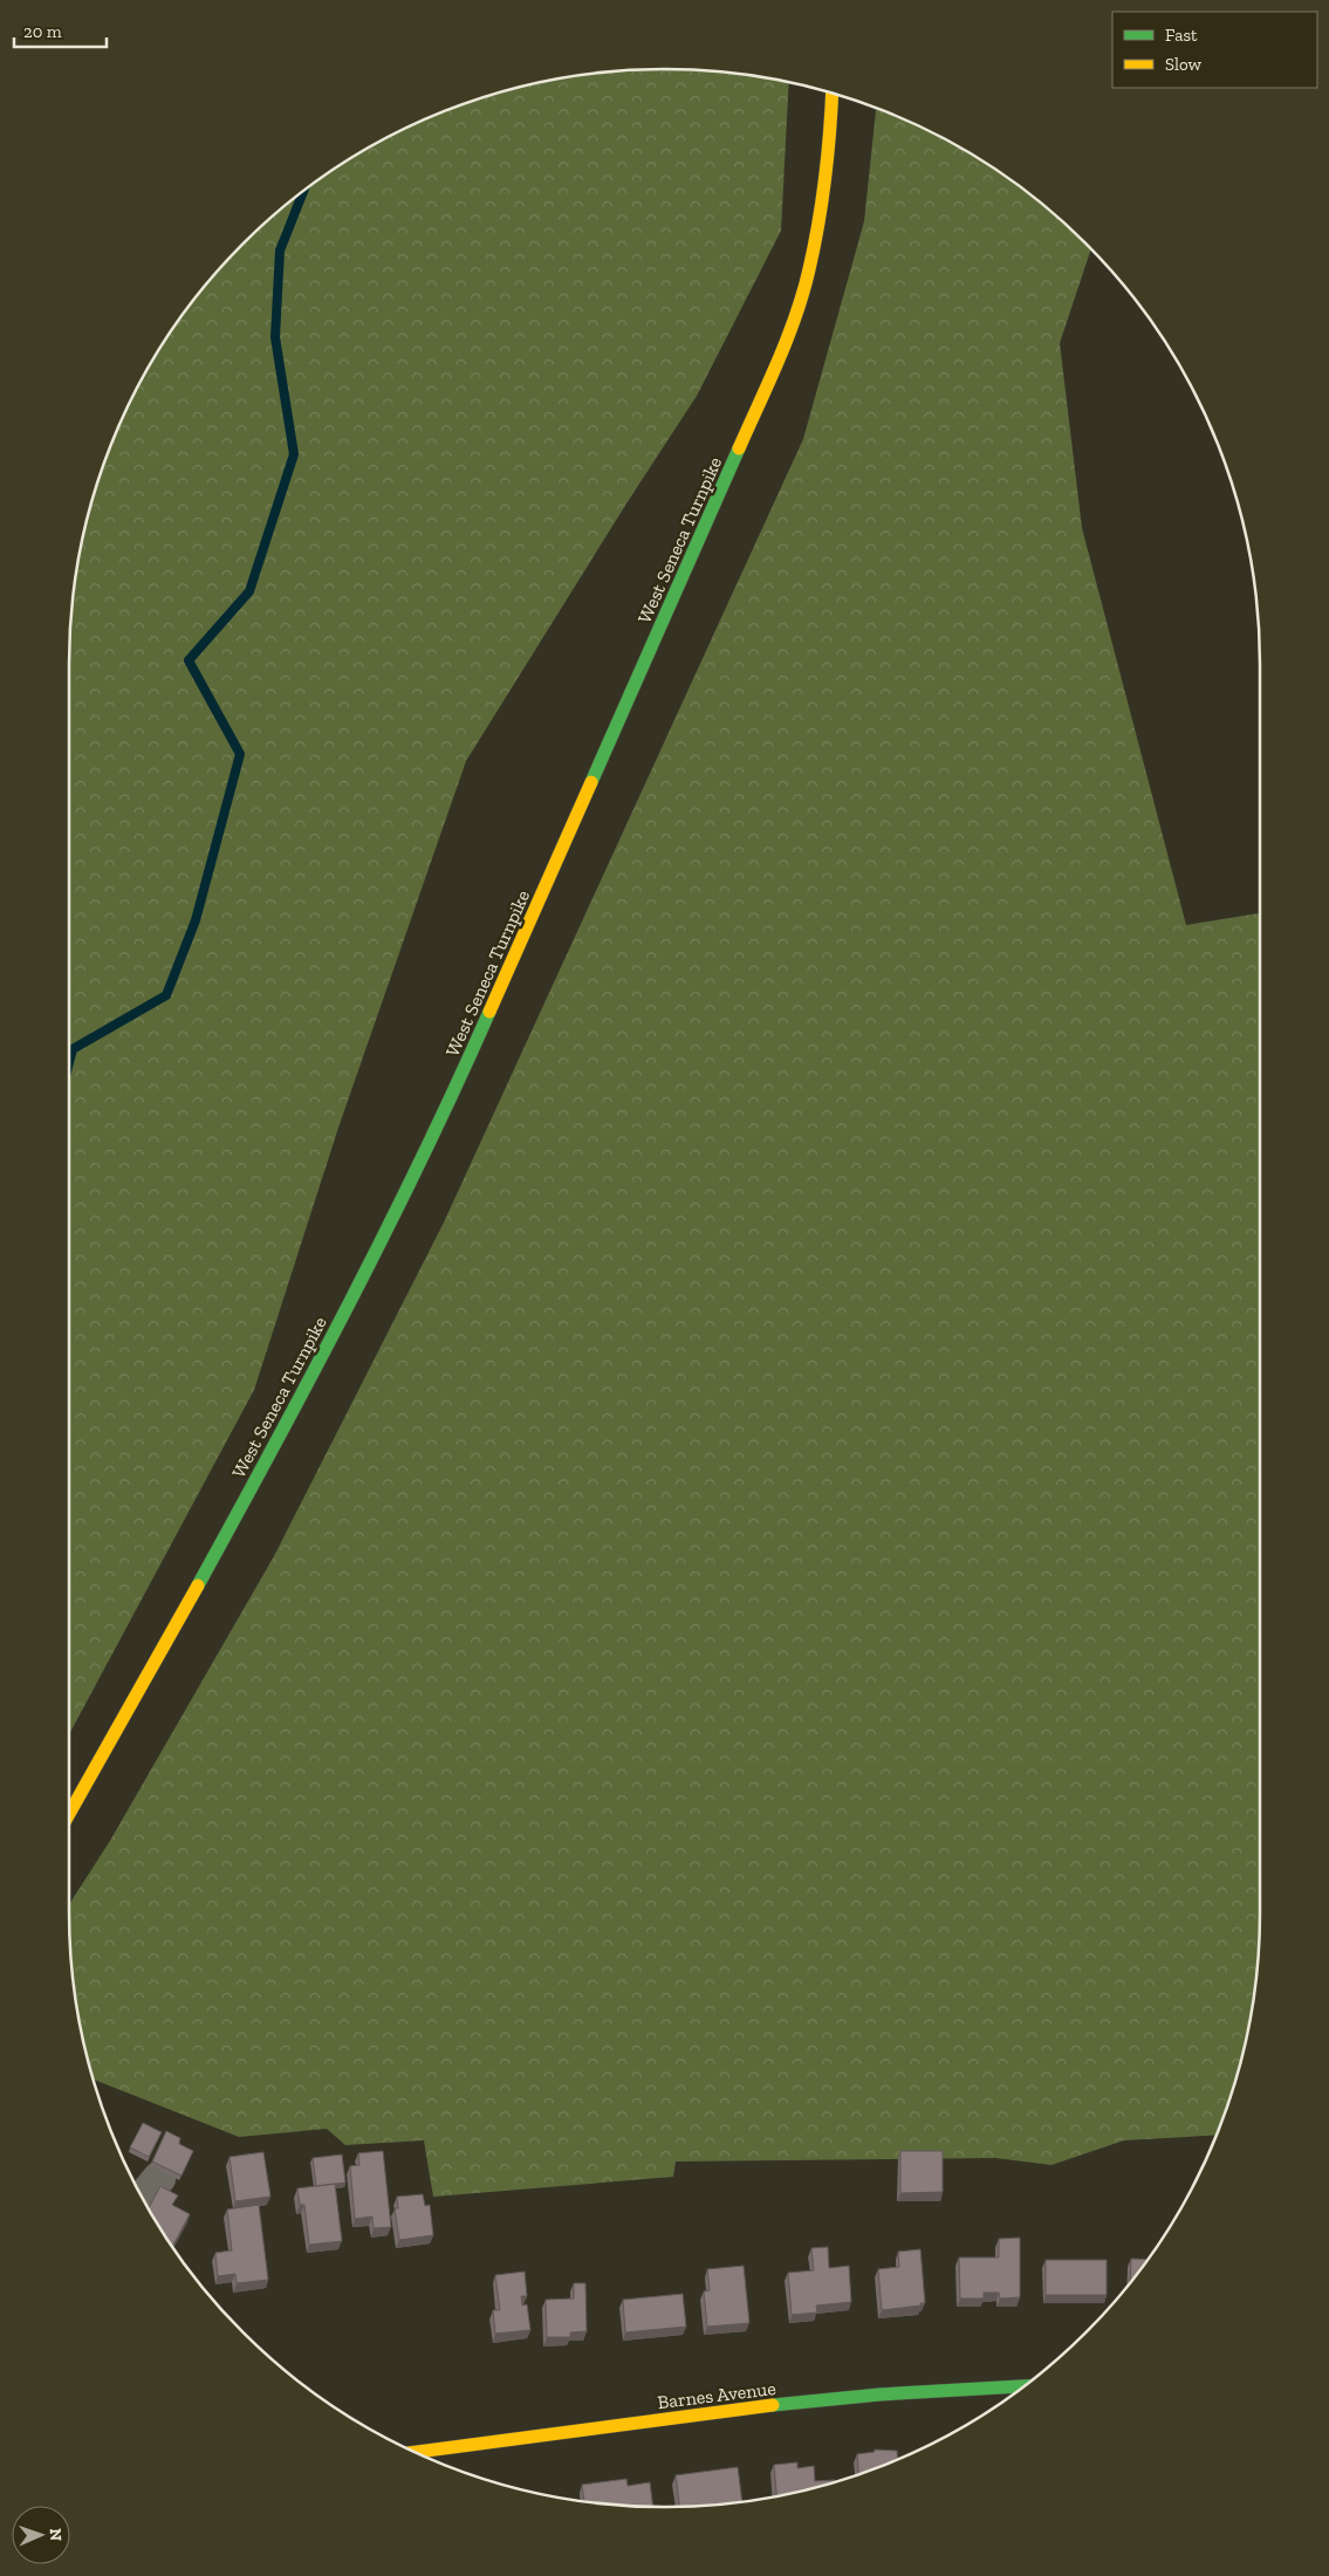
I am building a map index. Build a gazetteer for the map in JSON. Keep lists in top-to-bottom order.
{
  "streets": {
    "main road": ["West Seneca Turnpike", "Barnes Avenue"]
  },
  "legend": ["Fast", "Slow"],
  "scale_bar": "20 m",
  "north": "right"
}
